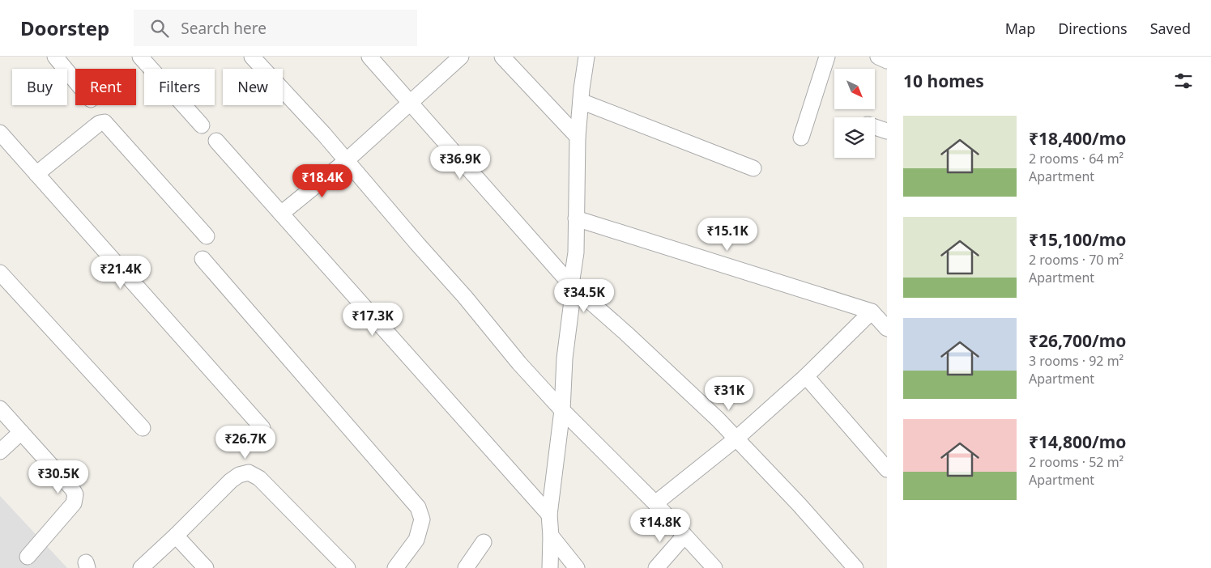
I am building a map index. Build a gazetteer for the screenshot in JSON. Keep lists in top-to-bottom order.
{
  "north": "bottom right",
  "page": {
    "header": "Doorstep",
    "search": "Search here",
    "nav": ["Map", "Directions", "Saved"],
    "heading": "10 homes",
    "chip": [
      "Buy",
      "Rent",
      "Filters",
      "New"
    ],
    "list": [
      {
        "name": "₹18,400/mo",
        "note": "2 rooms · 64 m² · Apartment"
      },
      {
        "name": "₹15,100/mo",
        "note": "2 rooms · 70 m² · Apartment"
      },
      {
        "name": "₹26,700/mo",
        "note": "3 rooms · 92 m² · Apartment"
      },
      {
        "name": "₹14,800/mo",
        "note": "2 rooms · 52 m² · Apartment"
      }
    ],
    "price": [
      "₹36.9K",
      "₹18.4K",
      "₹15.1K",
      "₹21.4K",
      "₹34.5K",
      "₹17.3K",
      "₹31K",
      "₹26.7K",
      "₹30.5K",
      "₹14.8K"
    ]
  }
}
